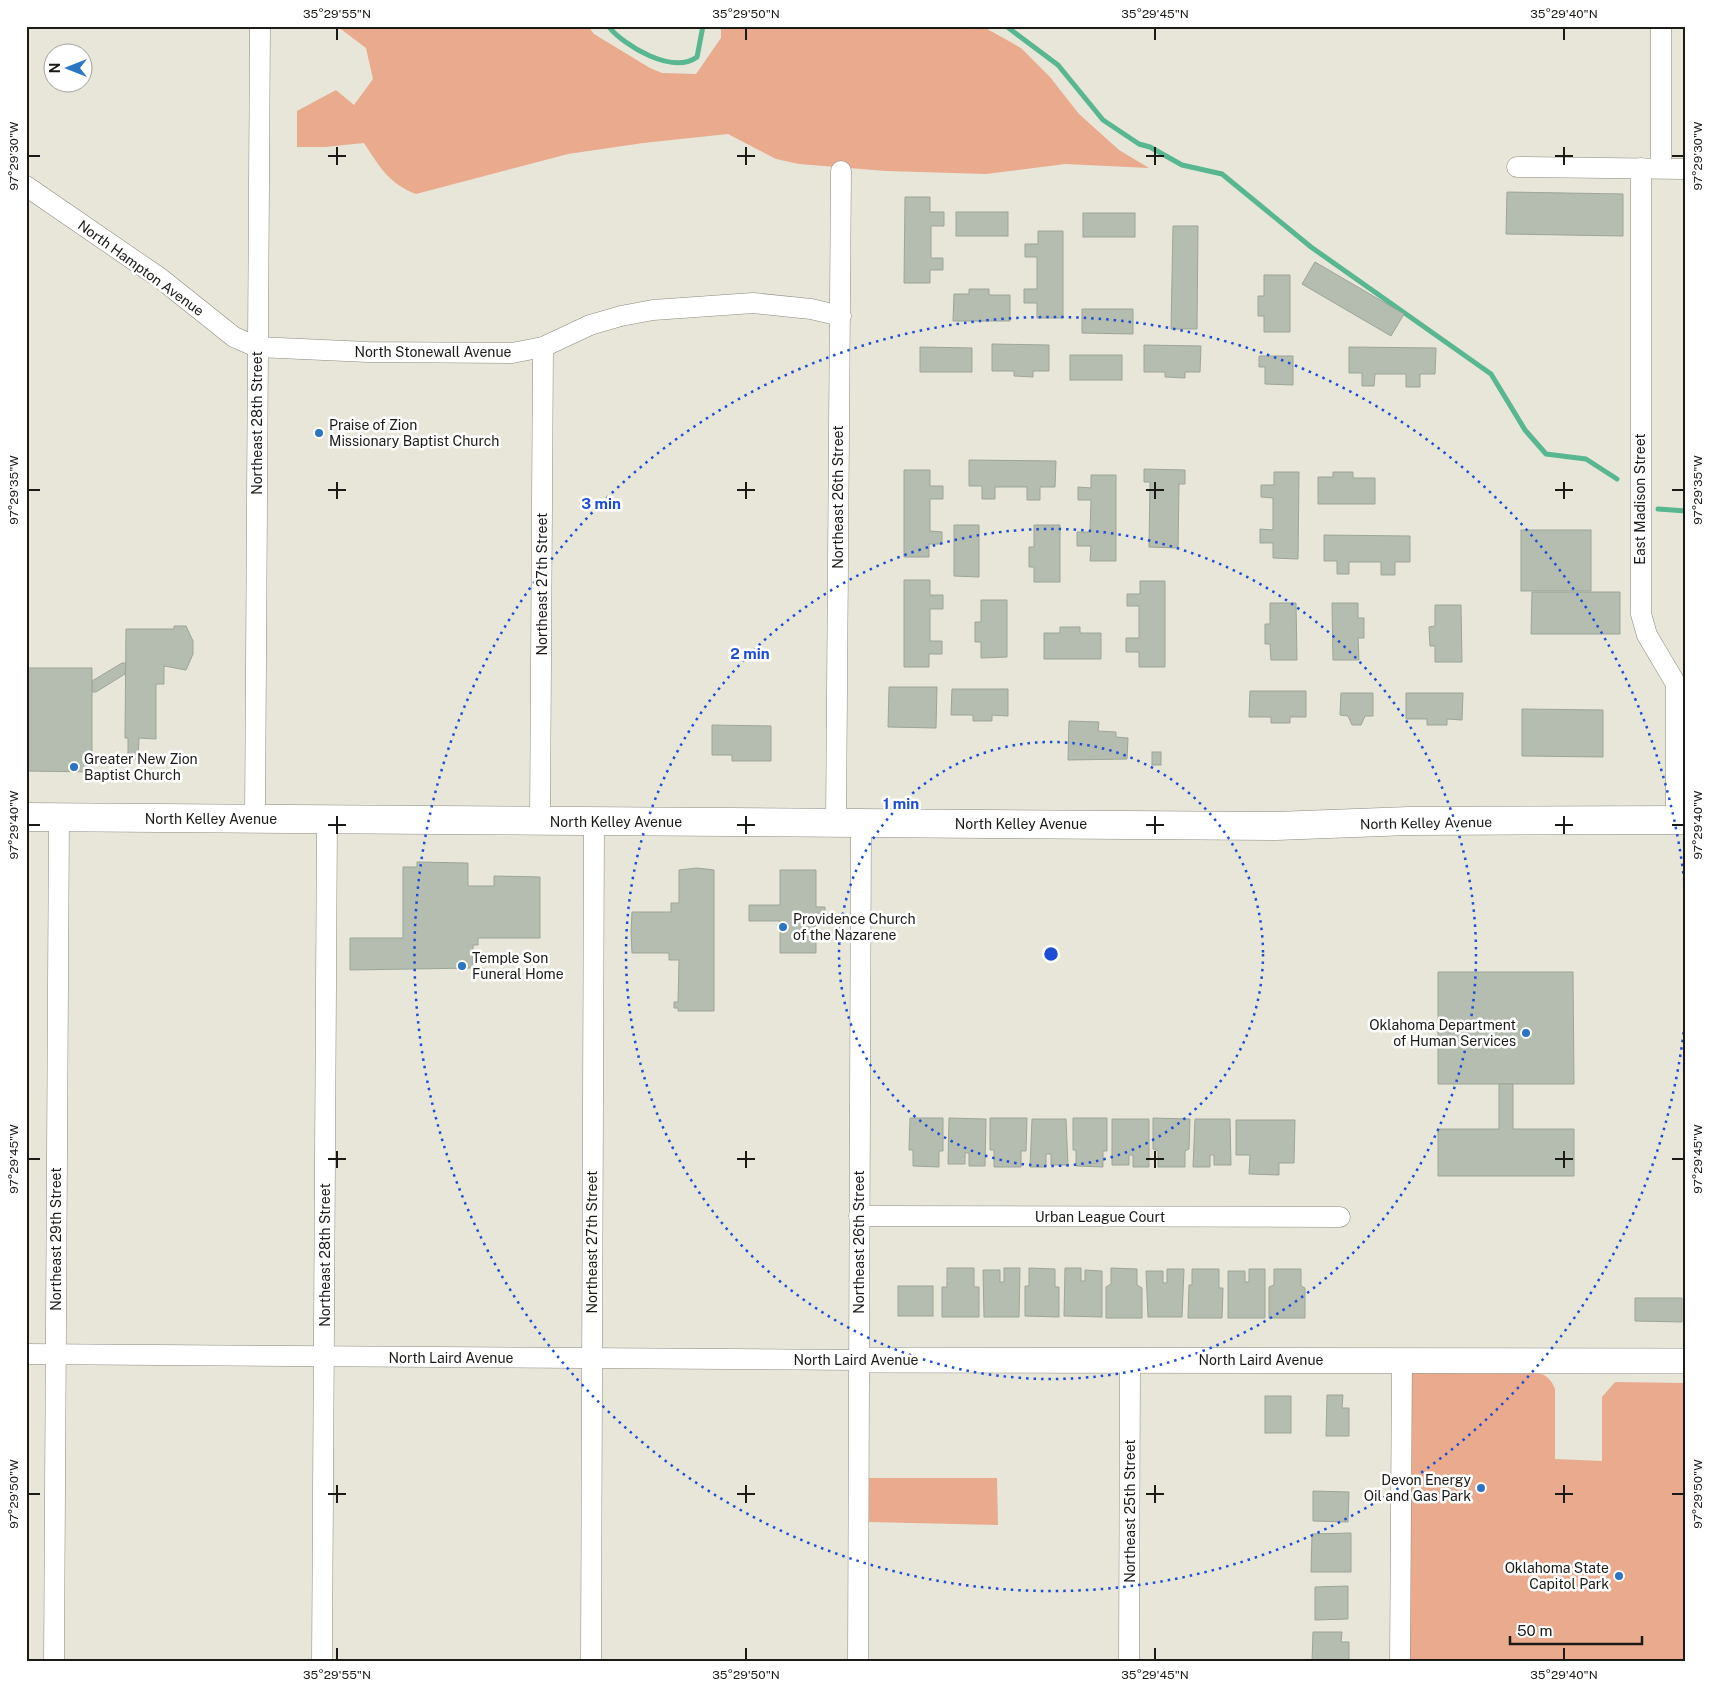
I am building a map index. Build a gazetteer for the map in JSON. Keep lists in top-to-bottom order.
{
  "streets": {
    "main road": ["North Kelley Avenue"],
    "street": [
      "North Hampton Avenue",
      "North Stonewall Avenue",
      "Northeast 28th Street",
      "Northeast 26th Street",
      "East Madison Street",
      "Northeast 27th Street",
      "Urban League Court",
      "Northeast 29th Street",
      "North Laird Avenue",
      "Northeast 25th Street"
    ]
  },
  "crossings": [
    ["North Hampton Avenue", "North Stonewall Avenue"],
    ["North Hampton Avenue", "Northeast 28th Street"],
    ["North Stonewall Avenue", "Northeast 28th Street"],
    ["North Stonewall Avenue", "Northeast 26th Street"],
    ["North Stonewall Avenue", "Northeast 27th Street"],
    ["Northeast 28th Street", "North Kelley Avenue"],
    ["Northeast 28th Street", "North Laird Avenue"],
    ["Northeast 26th Street", "North Kelley Avenue"],
    ["Northeast 26th Street", "Urban League Court"],
    ["Northeast 26th Street", "North Laird Avenue"],
    ["East Madison Street", "North Kelley Avenue"],
    ["Northeast 27th Street", "North Kelley Avenue"],
    ["Northeast 27th Street", "North Laird Avenue"],
    ["North Kelley Avenue", "Northeast 29th Street"],
    ["Northeast 29th Street", "North Laird Avenue"],
    ["North Laird Avenue", "Northeast 25th Street"]
  ],
  "places": [
    "Praise of Zion Missionary Baptist Church",
    "Greater New Zion Baptist Church",
    "Providence Church of the Nazarene",
    "Temple Son Funeral Home",
    "Oklahoma Department of Human Services",
    "Devon Energy Oil and Gas Park",
    "Oklahoma State Capitol Park"
  ],
  "scale_bar": "50 m",
  "north": "left",
  "coordinates": [
    "35°29'55\"N",
    "35°29'50\"N",
    "35°29'45\"N",
    "35°29'40\"N",
    "97°29'30\"W",
    "97°29'35\"W",
    "97°29'40\"W",
    "97°29'45\"W",
    "97°29'50\"W"
  ],
  "rings": ["3 min", "2 min", "1 min"]
}
